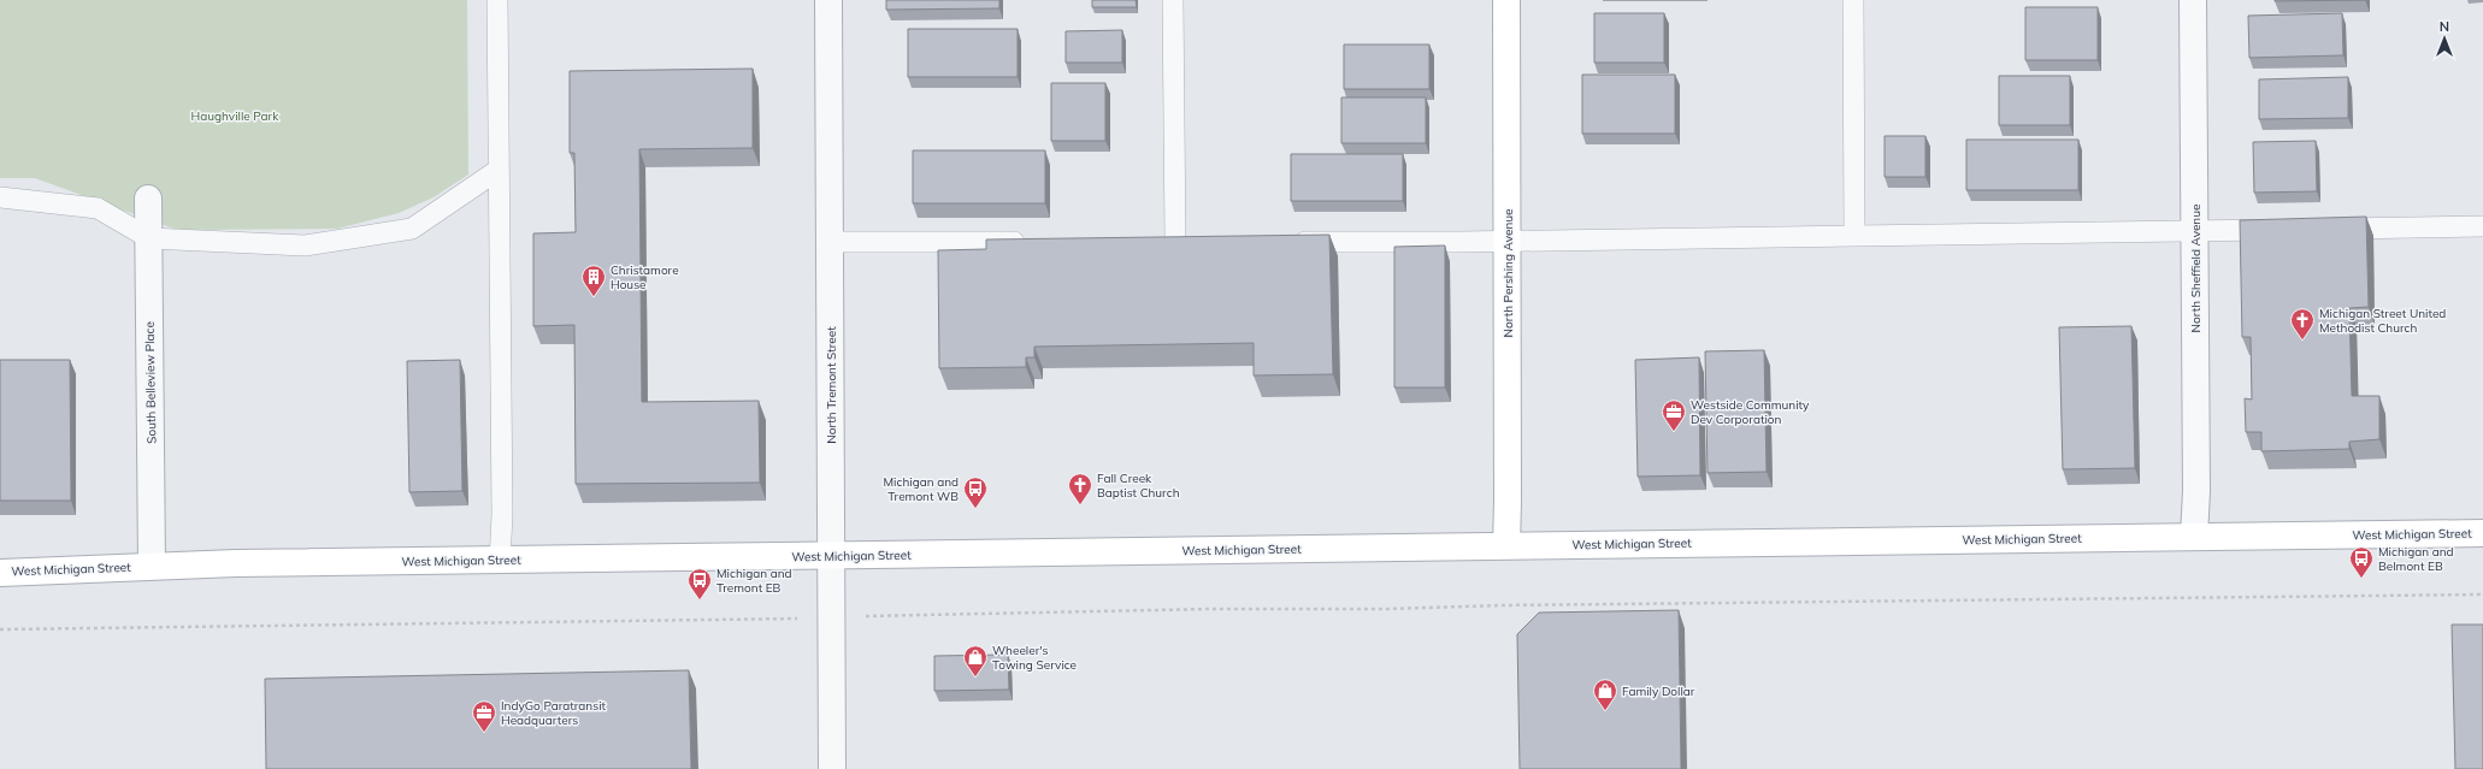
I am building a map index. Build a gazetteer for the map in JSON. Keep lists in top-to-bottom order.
{
  "streets": {
    "main road": ["North Pershing Avenue", "West Michigan Street"],
    "street": ["North Sheffield Avenue", "South Belleview Place", "North Tremont Street"]
  },
  "crossings": [
    ["North Sheffield Avenue", "West Michigan Street"],
    ["North Pershing Avenue", "West Michigan Street"],
    ["South Belleview Place", "West Michigan Street"],
    ["North Tremont Street", "West Michigan Street"]
  ],
  "parks": ["Haughville Park"],
  "places": {
    "building": ["Christamore House"],
    "church": ["Michigan Street United Methodist Church", "Fall Creek Baptist Church"],
    "office": ["Westside Community Dev Corporation", "IndyGo Paratransit Headquarters"],
    "bus stop": ["Michigan and Tremont WB", "Michigan and Belmont EB", "Michigan and Tremont EB"],
    "shop": ["Wheeler's Towing Service", "Family Dollar"]
  },
  "north": "top"
}
